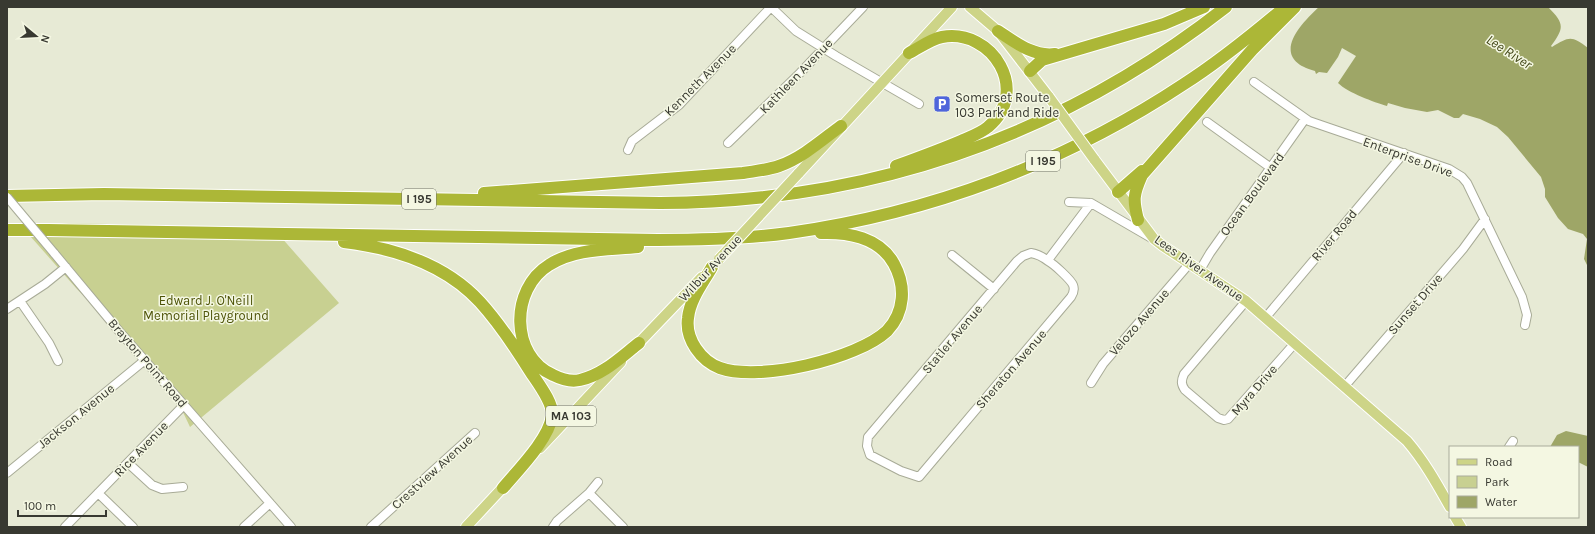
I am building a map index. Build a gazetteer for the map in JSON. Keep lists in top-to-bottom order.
{
  "streets": {
    "highway": ["I 195"],
    "main road": ["Wilbur Avenue", "Lees River Avenue", "MA 103"],
    "street": [
      "Kathleen Avenue",
      "Kenneth Avenue",
      "Enterprise Drive",
      "Ocean Boulevard",
      "River Road",
      "Sunset Drive",
      "Velozo Avenue",
      "Statler Avenue",
      "Brayton Point Road",
      "Sheraton Avenue",
      "Myra Drive",
      "Jackson Avenue",
      "Rice Avenue",
      "Crestview Avenue"
    ]
  },
  "crossings": [
    ["Enterprise Drive", "Ocean Boulevard"],
    ["Enterprise Drive", "River Road"],
    ["Enterprise Drive", "Sunset Drive"],
    ["I 195", "Brayton Point Road"],
    ["Ocean Boulevard", "Lees River Avenue"],
    ["River Road", "Lees River Avenue"],
    ["Lees River Avenue", "Sunset Drive"],
    ["Lees River Avenue", "Velozo Avenue"],
    ["Lees River Avenue", "Myra Drive"],
    ["Statler Avenue", "Sheraton Avenue"],
    ["Brayton Point Road", "Jackson Avenue"],
    ["Brayton Point Road", "Rice Avenue"]
  ],
  "water": ["Lee River"],
  "parks": ["Edward J. O'Neill Memorial Playground"],
  "places": {
    "parking": ["Somerset Route 103 Park and Ride"]
  },
  "legend": ["Road", "Park", "Water"],
  "scale_bar": "100 m",
  "north": "right"
}
